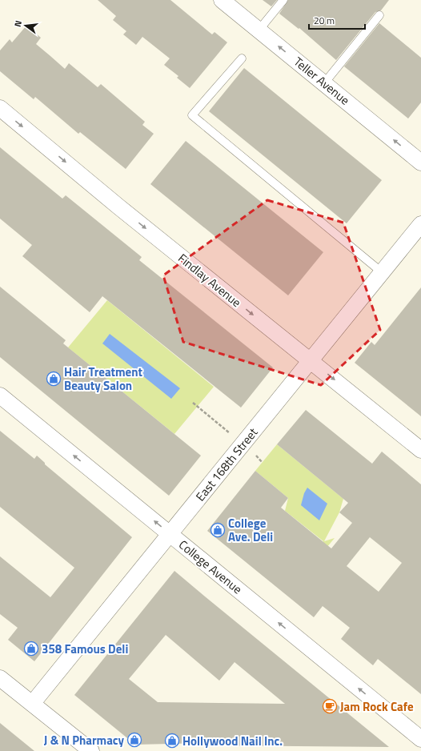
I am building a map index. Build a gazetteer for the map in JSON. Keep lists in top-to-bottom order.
{
  "streets": {
    "street": [
      "Teller Avenue",
      "Findlay Avenue",
      "East 168th Street",
      "College Avenue"
    ]
  },
  "crossings": [
    ["Findlay Avenue", "East 168th Street"],
    ["East 168th Street", "College Avenue"]
  ],
  "one_way": ["Teller Avenue", "Findlay Avenue", "College Avenue"],
  "places": {
    "shop": [
      "Hair Treatment Beauty Salon",
      "College Ave. Deli",
      "358 Famous Deli",
      "J & N Pharmacy",
      "Hollywood Nail Inc."
    ],
    "cafe": ["Jam Rock Cafe"]
  },
  "scale_bar": "20 m",
  "north": "left"
}
